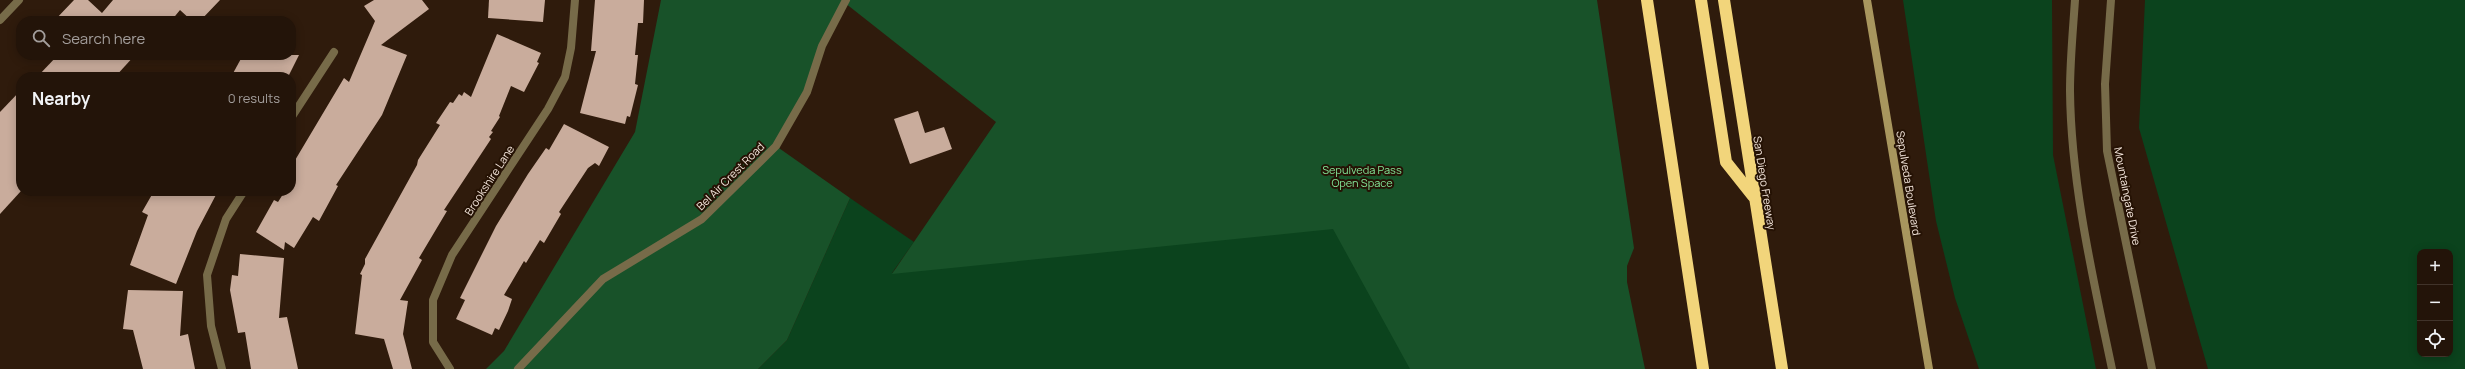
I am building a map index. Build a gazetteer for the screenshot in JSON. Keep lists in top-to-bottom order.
{
  "streets": {
    "highway": ["San Diego Freeway"],
    "main road": ["Sepulveda Boulevard"],
    "street": ["Bel Air Crest Road", "Brookshire Lane", "Mountaingate Drive"]
  },
  "parks": ["Sepulveda Pass Open Space"],
  "page": {
    "search": "Search here",
    "heading": ["Nearby", "0 results"],
    "map_buttons": ["+", "−"]
  }
}
